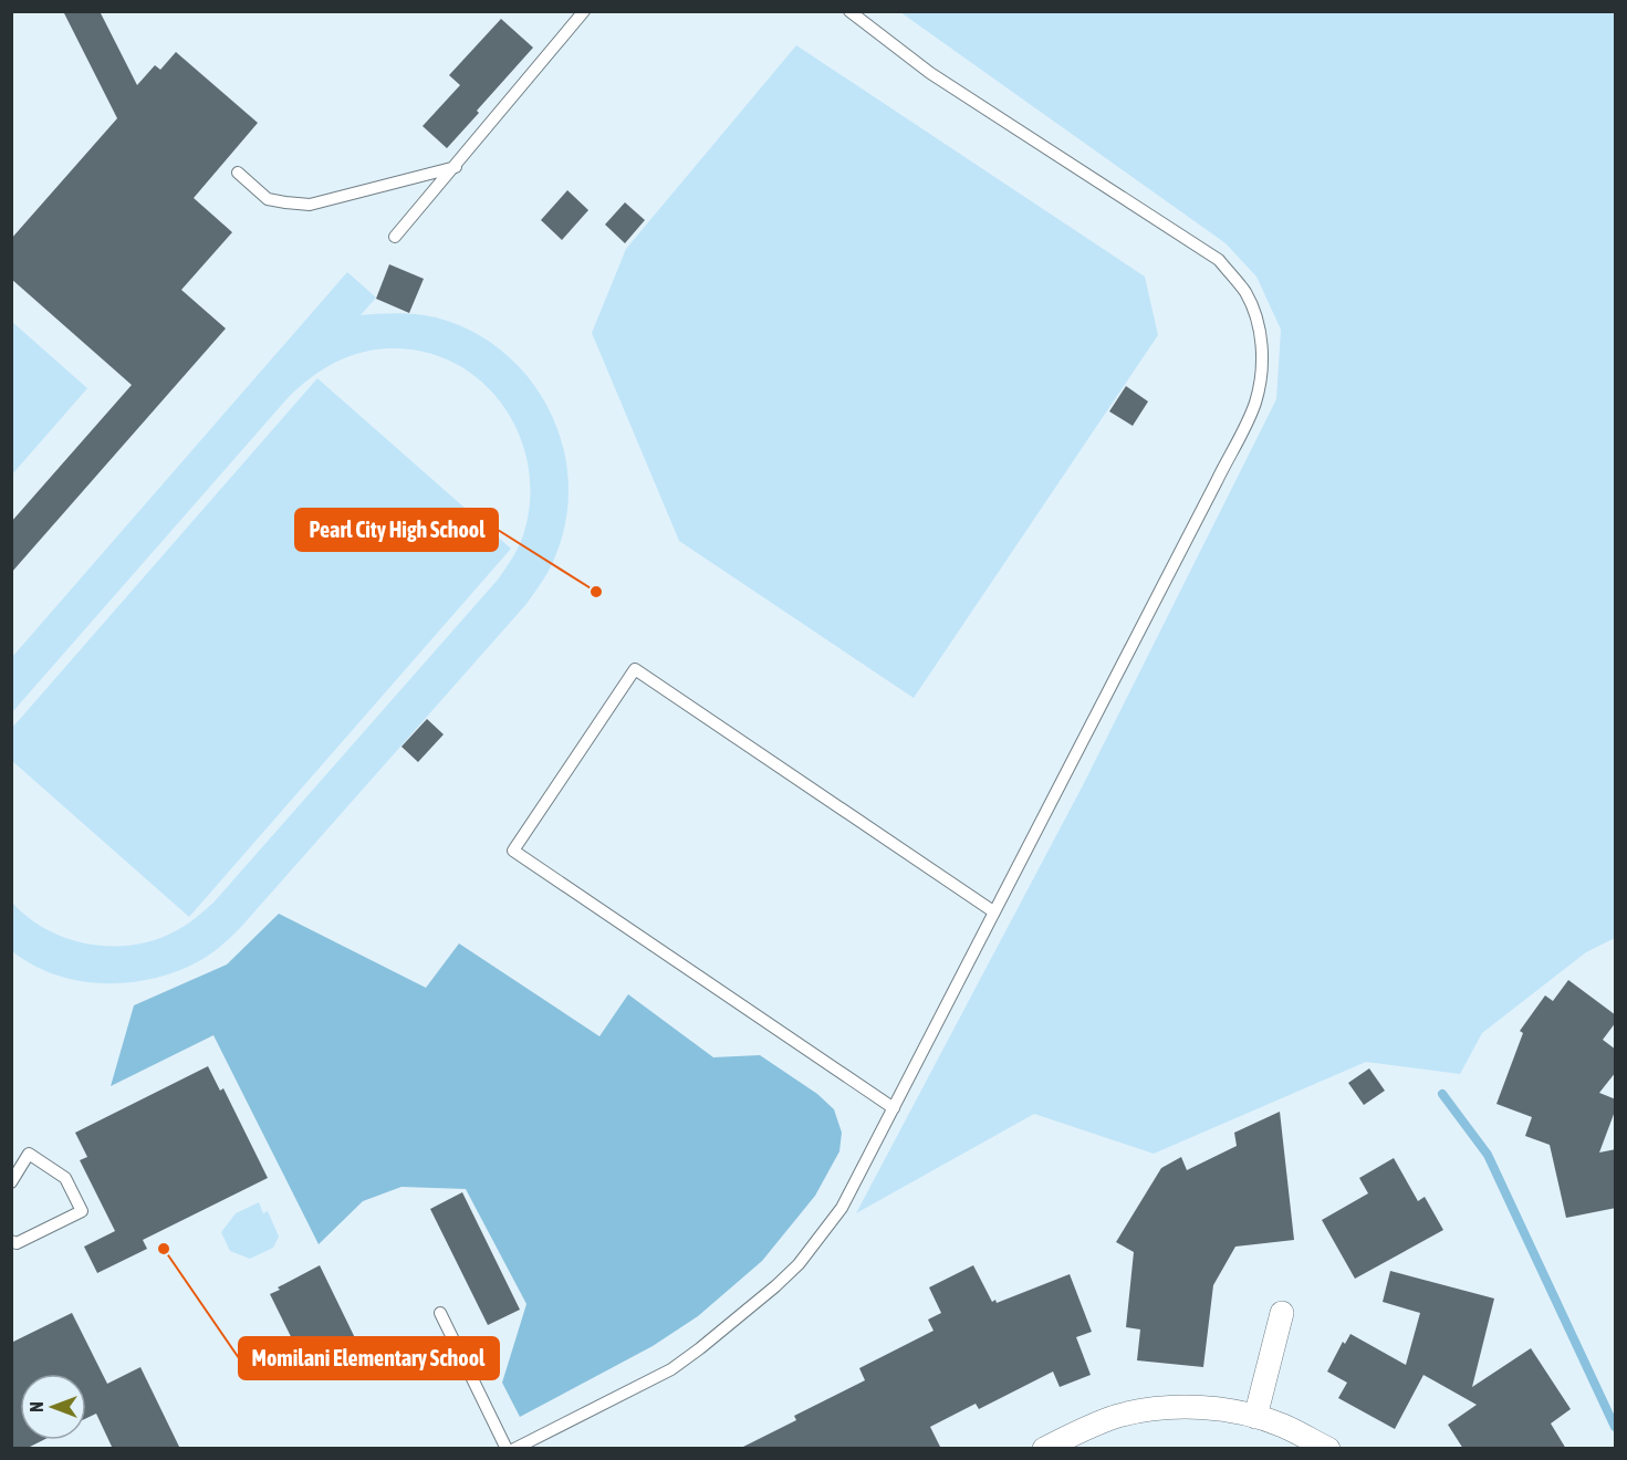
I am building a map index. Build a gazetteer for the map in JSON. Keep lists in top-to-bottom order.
{
  "places": ["Pearl City High School", "Momilani Elementary School"],
  "north": "left"
}
